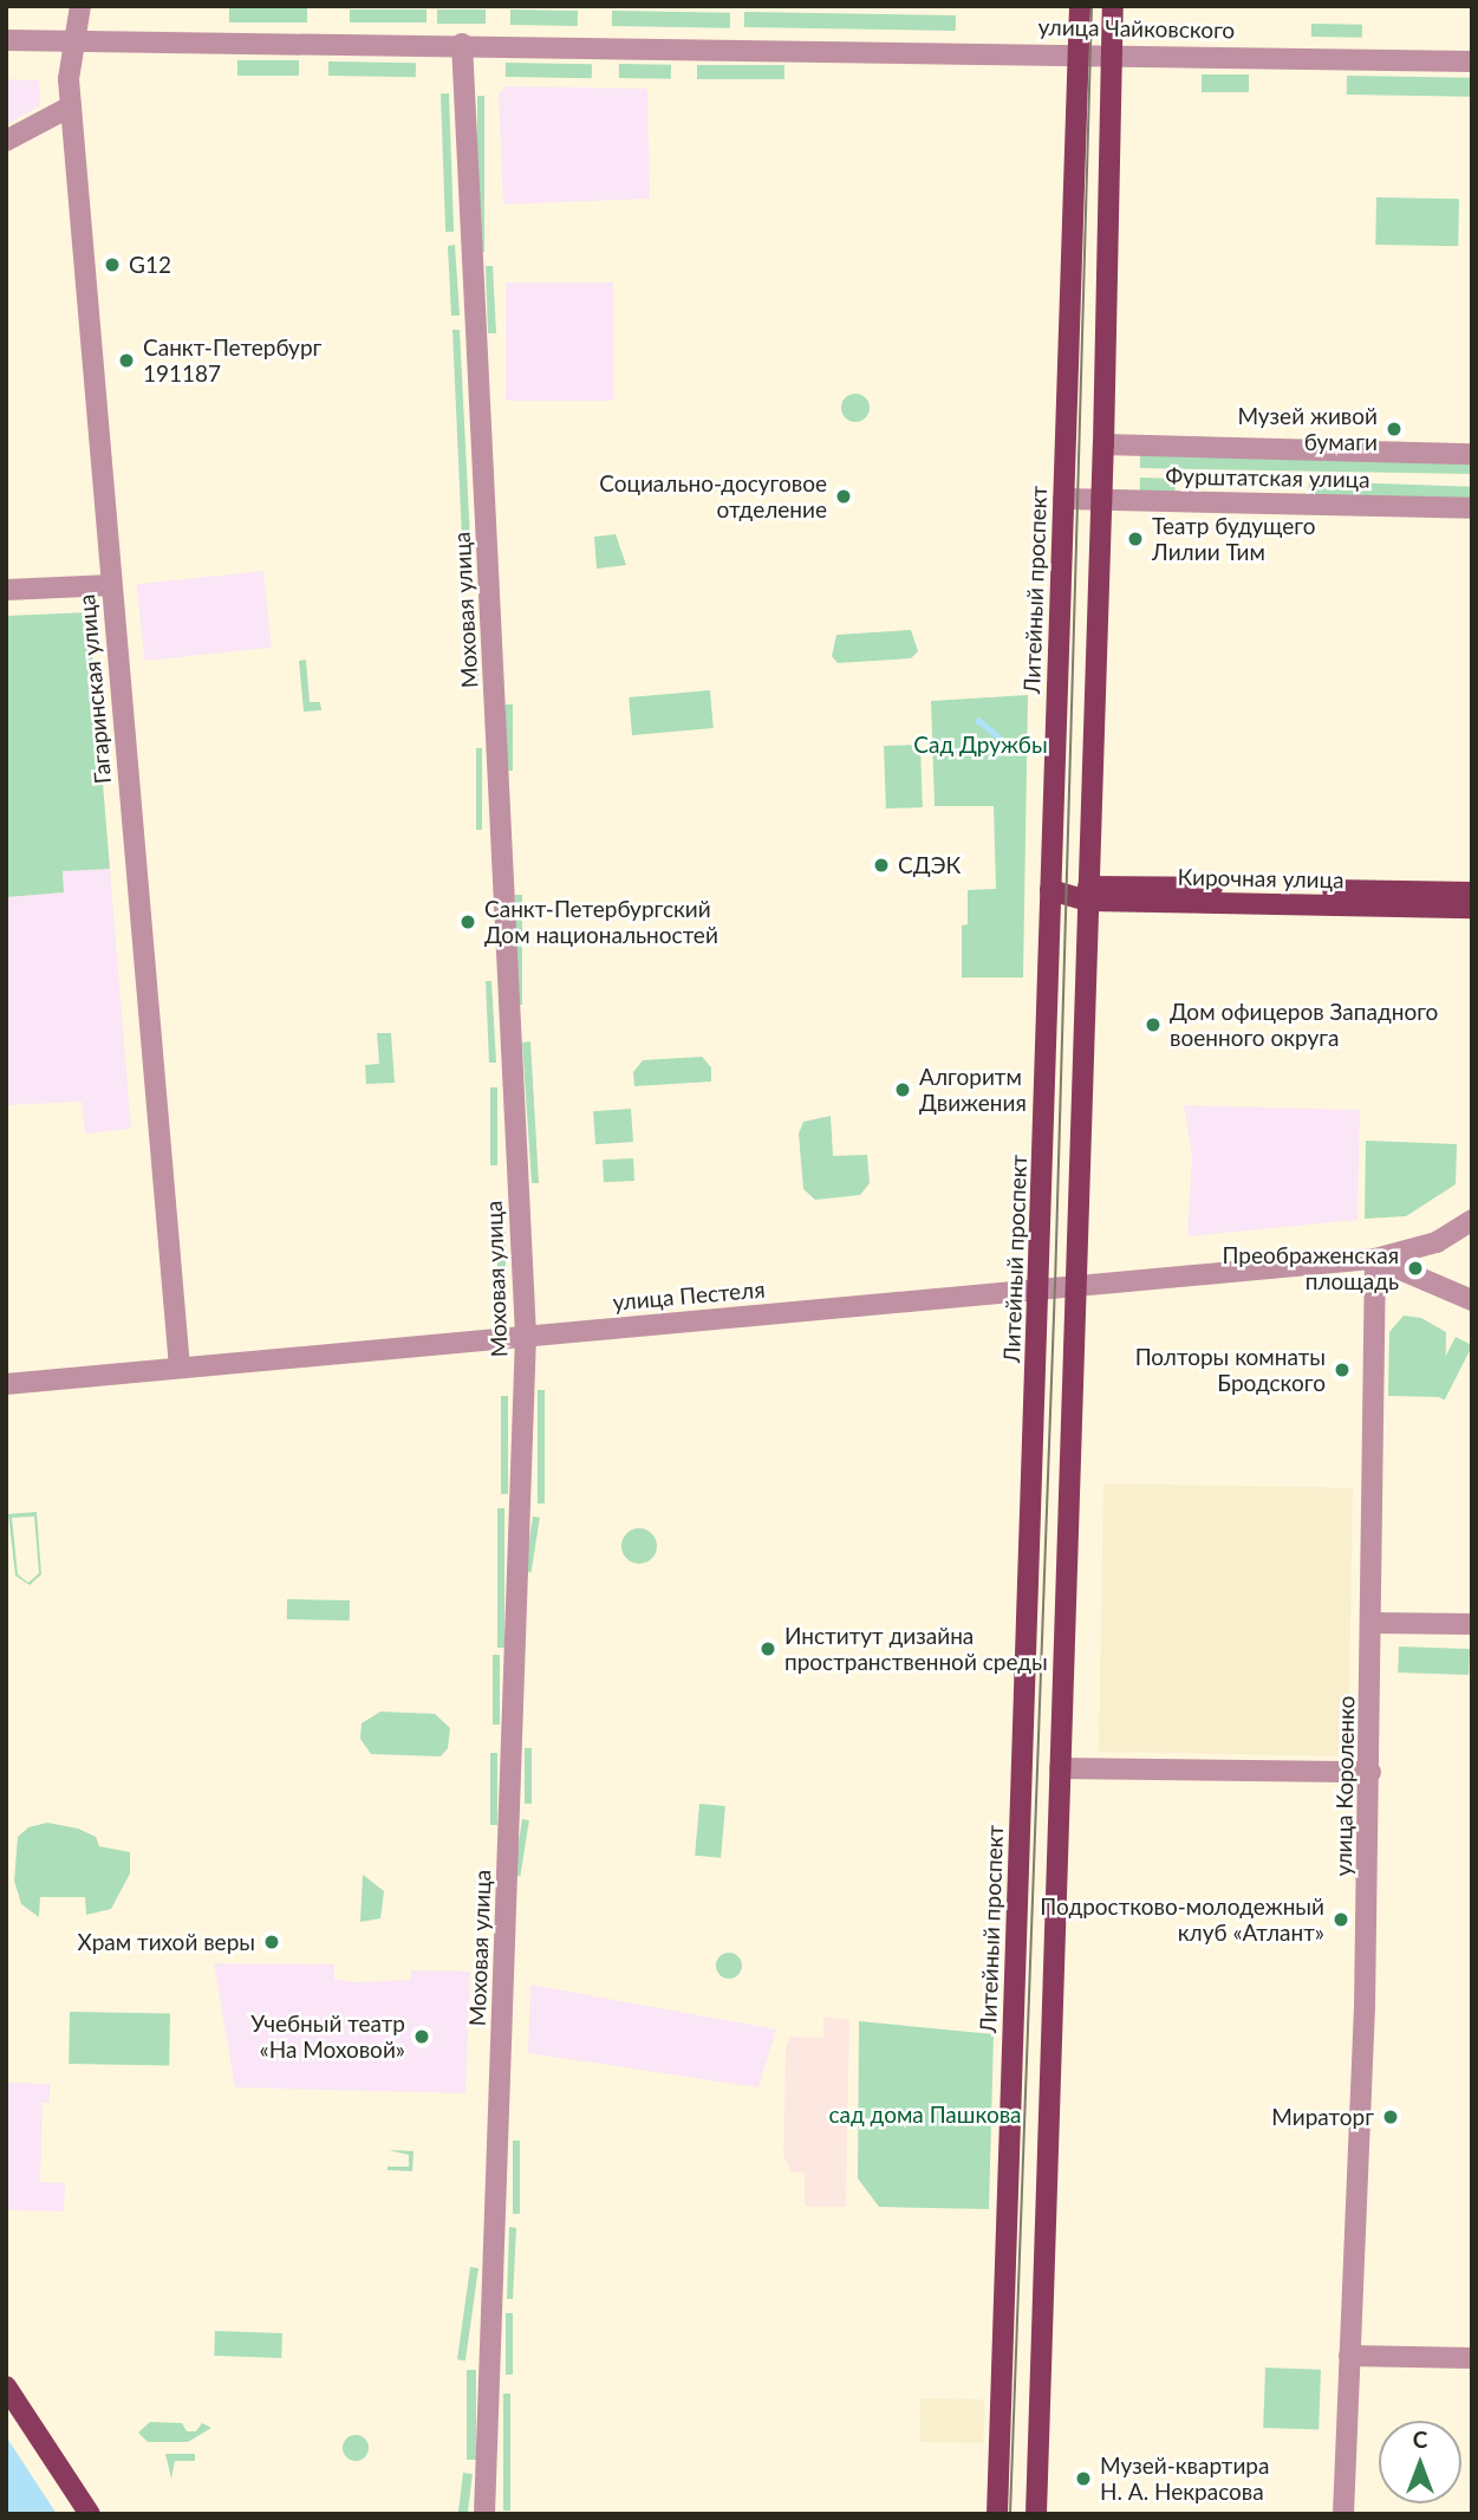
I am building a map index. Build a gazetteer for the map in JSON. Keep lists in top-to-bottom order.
{
  "streets": {
    "main road": ["Литейный проспект", "Кирочная улица"],
    "street": [
      "улица Чайковского",
      "Фурштатская улица",
      "Моховая улица",
      "Гагаринская улица",
      "улица Пестеля",
      "улица Короленко"
    ]
  },
  "crossings": [
    ["улица Чайковского", "Литейный проспект"],
    ["улица Чайковского", "Моховая улица"],
    ["улица Чайковского", "Гагаринская улица"],
    ["Фурштатская улица", "Литейный проспект"],
    ["Литейный проспект", "Кирочная улица"],
    ["Литейный проспект", "улица Пестеля"],
    ["Моховая улица", "улица Пестеля"],
    ["Гагаринская улица", "улица Пестеля"],
    ["улица Пестеля", "улица Короленко"]
  ],
  "parks": ["Сад Дружбы", "сад дома Пашкова"],
  "places": [
    "G12",
    "Санкт-Петербург 191187",
    "Музей живой бумаги",
    "Социально-досуговое отделение",
    "Театр будущего Лилии Тим",
    "СДЭК",
    "Санкт-Петербургский Дом национальностей",
    "Дом офицеров Западного военного округа",
    "Алгоритм Движения",
    "Преображенская площадь",
    "Полторы комнаты Бродского",
    "Институт дизайна пространственной среды",
    "Подростково-молодежный клуб «Атлант»",
    "Храм тихой веры",
    "Учебный театр «На Моховой»",
    "Мираторг",
    "Музей-квартира Н. А. Некрасова"
  ],
  "north": "top"
}
